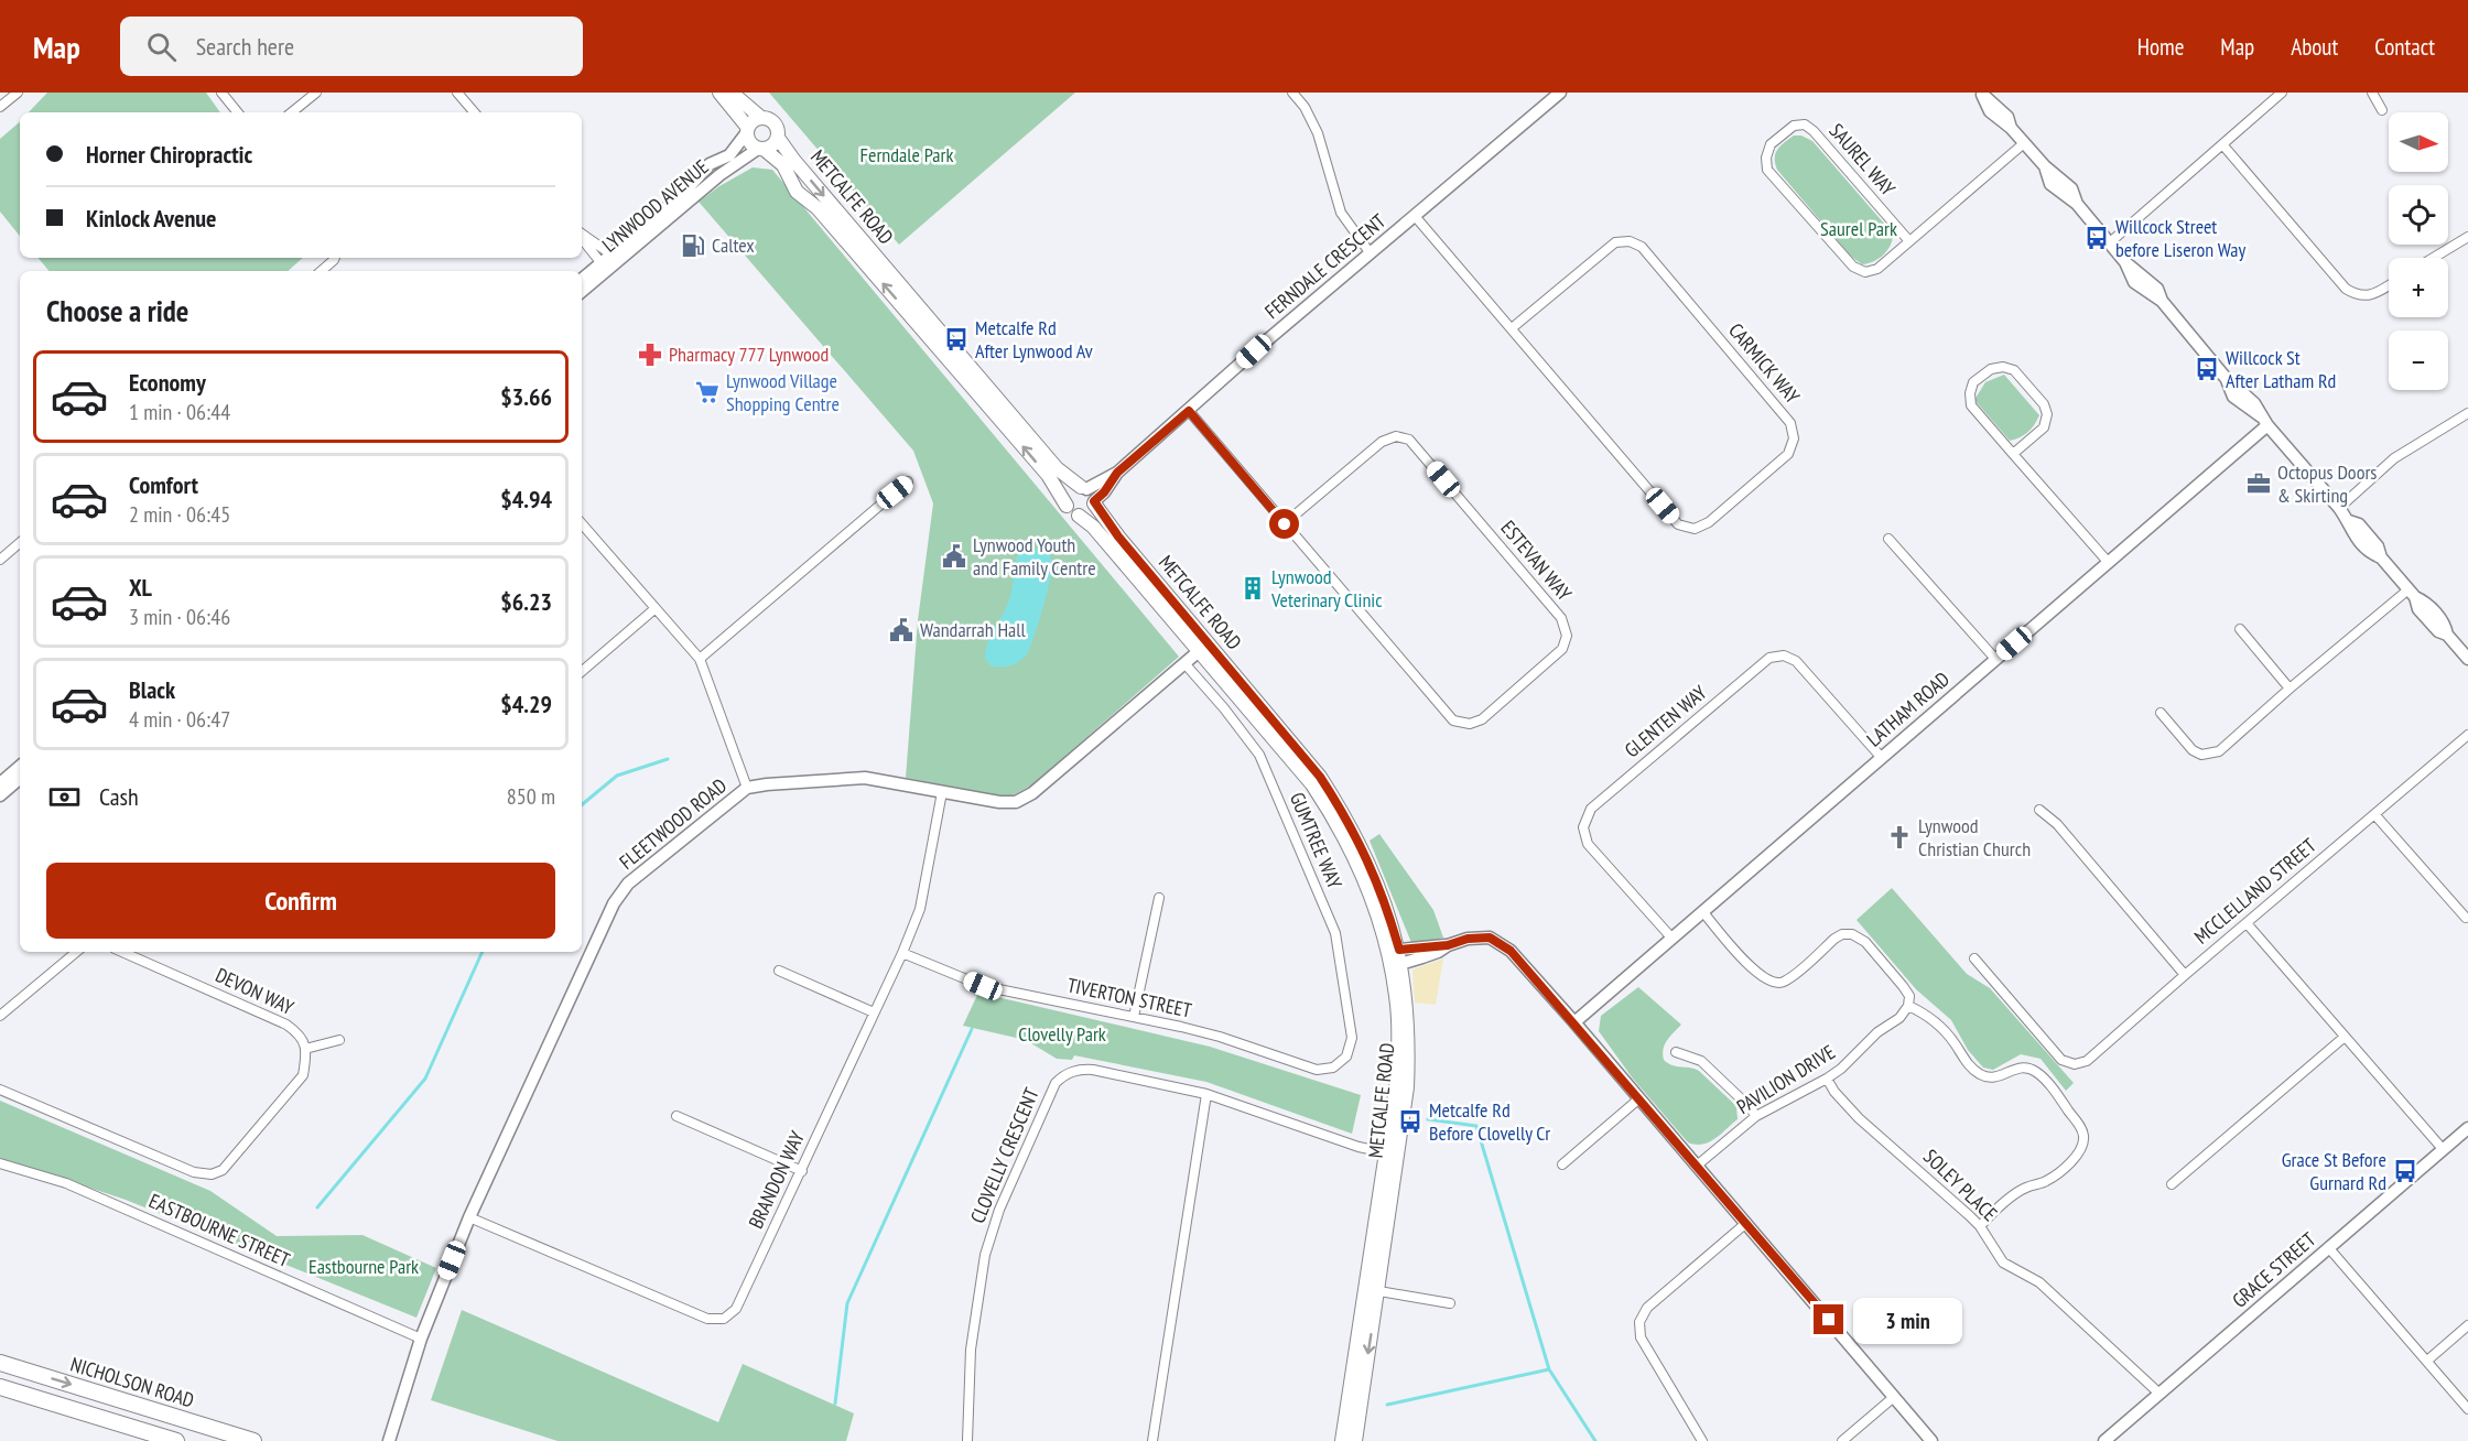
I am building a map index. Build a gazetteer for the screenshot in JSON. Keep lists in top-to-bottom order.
{
  "streets": {
    "main road": ["METCALFE ROAD", "NICHOLSON ROAD"],
    "street": [
      "SAUREL WAY",
      "LYNWOOD AVENUE",
      "FERNDALE CRESCENT",
      "CARMICK WAY",
      "ESTEVAN WAY",
      "LATHAM ROAD",
      "GLENTEN WAY",
      "FLEETWOOD ROAD",
      "GUMTREE WAY",
      "MCCLELLAND STREET",
      "DEVON WAY",
      "TIVERTON STREET",
      "PAVILION DRIVE",
      "CLOVELLY CRESCENT",
      "BRANDON WAY",
      "SOLEY PLACE",
      "EASTBOURNE STREET",
      "GRACE STREET"
    ]
  },
  "crossings": [
    ["METCALFE ROAD", "LYNWOOD AVENUE"],
    ["METCALFE ROAD", "FERNDALE CRESCENT"],
    ["METCALFE ROAD", "FLEETWOOD ROAD"],
    ["METCALFE ROAD", "CLOVELLY CRESCENT"],
    ["FERNDALE CRESCENT", "CARMICK WAY"],
    ["FERNDALE CRESCENT", "ESTEVAN WAY"],
    ["LATHAM ROAD", "GLENTEN WAY"],
    ["FLEETWOOD ROAD", "GUMTREE WAY"],
    ["FLEETWOOD ROAD", "BRANDON WAY"],
    ["FLEETWOOD ROAD", "EASTBOURNE STREET"],
    ["GUMTREE WAY", "TIVERTON STREET"],
    ["TIVERTON STREET", "BRANDON WAY"],
    ["PAVILION DRIVE", "SOLEY PLACE"],
    ["SOLEY PLACE", "GRACE STREET"]
  ],
  "parks": [
    "Ferndale Park",
    "Saurel Park",
    "Clovelly Park",
    "Eastbourne Park"
  ],
  "places": {
    "bus stop": [
      "Willcock Street before Liseron Way",
      "Metcalfe Rd After Lynwood Av",
      "Willcock St After Latham Rd",
      "Metcalfe Rd Before Clovelly Cr",
      "Grace St Before Gurnard Rd"
    ],
    "fuel station": ["Caltex"],
    "pharmacy": ["Pharmacy 777 Lynwood"],
    "supermarket": ["Lynwood Village Shopping Centre"],
    "office": ["Octopus Doors & Skirting"],
    "public building": ["Lynwood Youth and Family Centre", "Wandarrah Hall"],
    "building": ["Lynwood Veterinary Clinic"],
    "church": ["Lynwood Christian Church"]
  },
  "north": "right",
  "page": {
    "header": "Map",
    "search": "Search here",
    "nav": [
      "Home",
      "Map",
      "About",
      "Contact"
    ],
    "map_buttons": ["+", "−"],
    "banner": ["Horner Chiropractic", "Kinlock Avenue"],
    "heading": "Choose a ride",
    "list": [
      {
        "name": "Economy",
        "note": "1 min · 06:44",
        "value": "$3.66"
      },
      {
        "name": "Comfort",
        "note": "2 min · 06:45",
        "value": "$4.94"
      },
      {
        "name": "XL",
        "note": "3 min · 06:46",
        "value": "$6.23"
      },
      {
        "name": "Black",
        "note": "4 min · 06:47",
        "value": "$4.29"
      }
    ],
    "pay": ["Cash", "850 m"],
    "buttons": "Confirm",
    "bubble": "3 min"
  }
}
